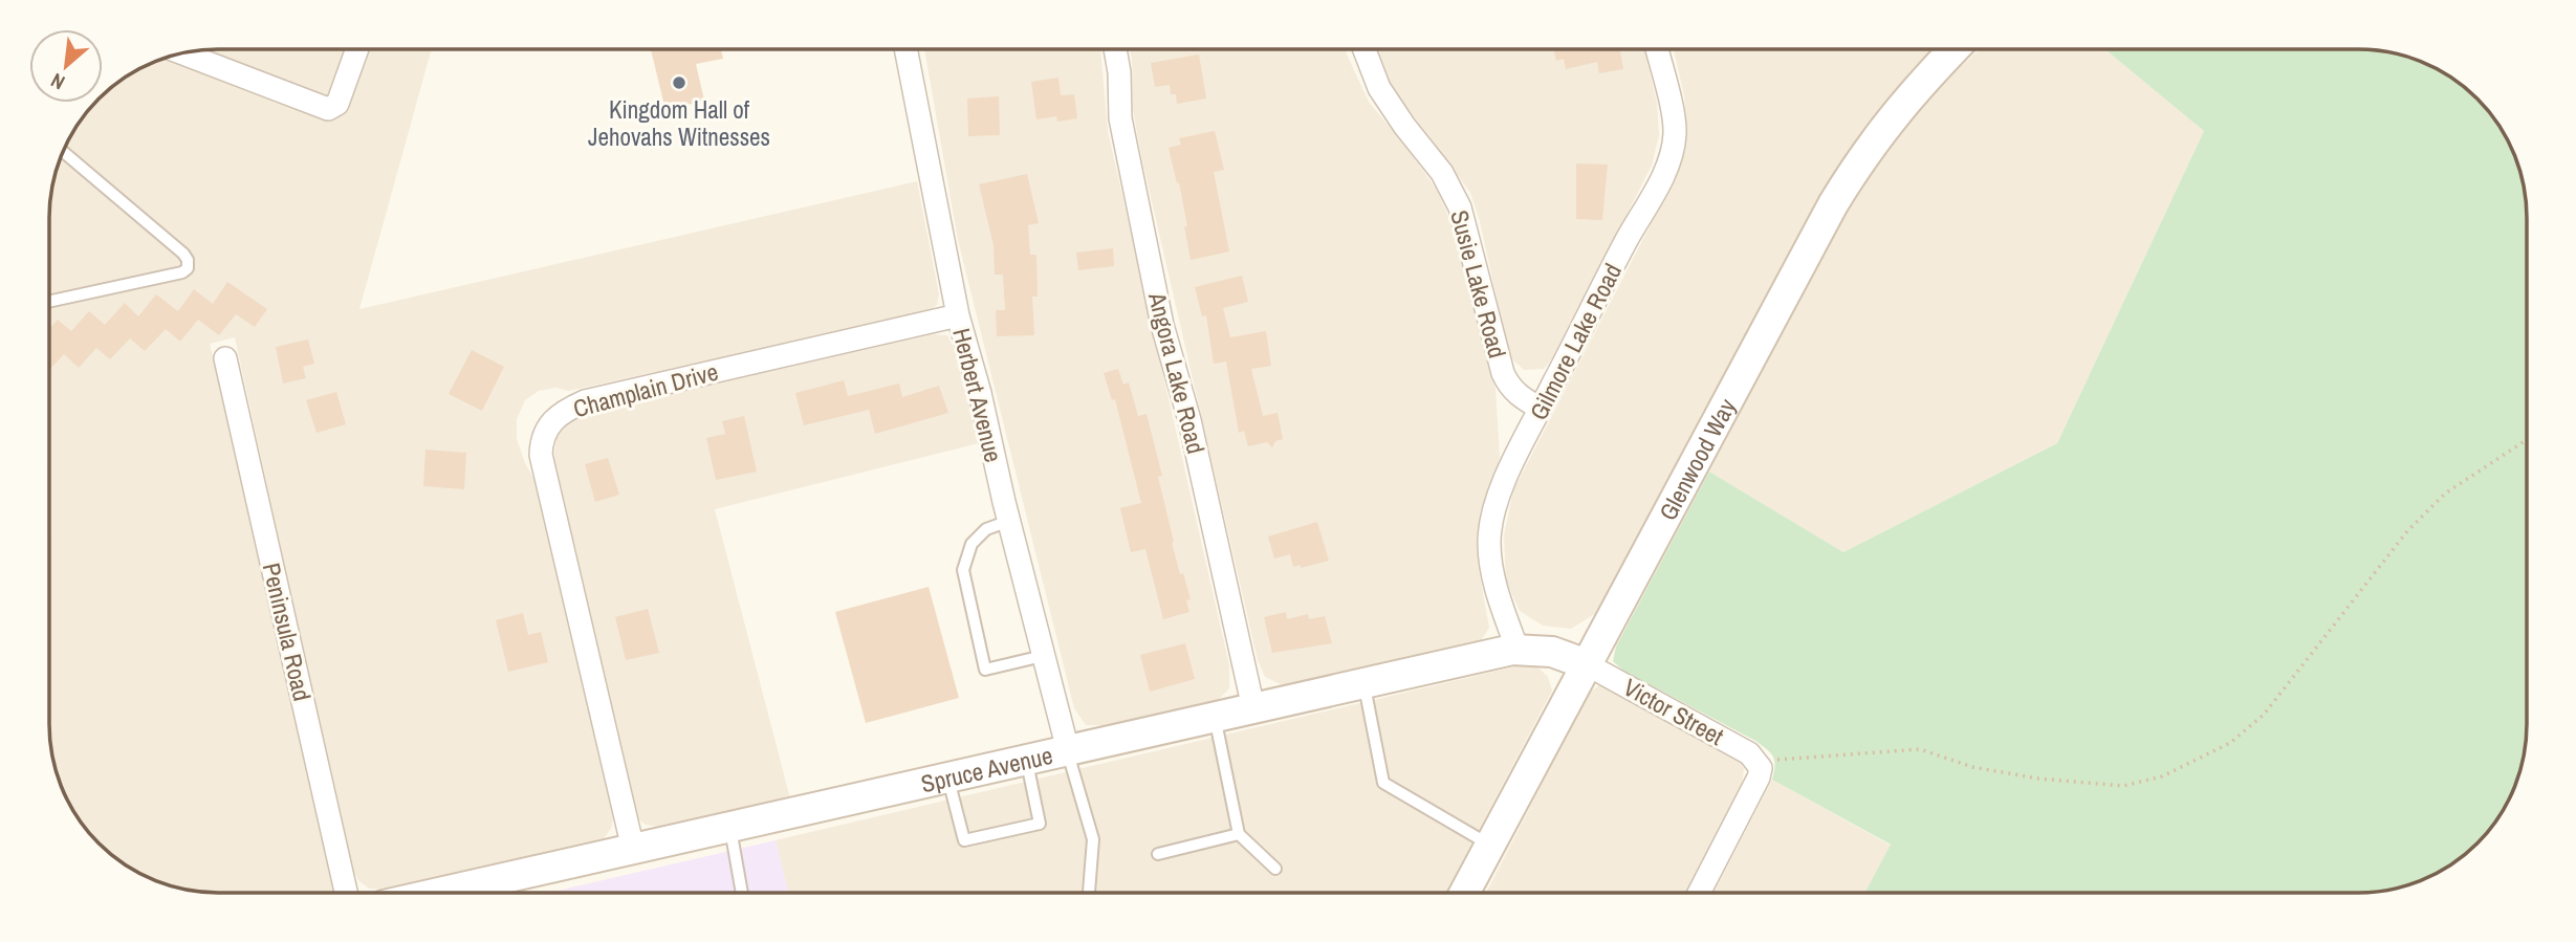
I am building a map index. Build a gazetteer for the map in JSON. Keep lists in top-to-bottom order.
{
  "streets": {
    "street": [
      "Susie Lake Road",
      "Gilmore Lake Road",
      "Angora Lake Road",
      "Champlain Drive",
      "Herbert Avenue",
      "Glenwood Way",
      "Peninsula Road",
      "Victor Street",
      "Spruce Avenue"
    ]
  },
  "crossings": [
    ["Susie Lake Road", "Gilmore Lake Road"],
    ["Gilmore Lake Road", "Spruce Avenue"],
    ["Angora Lake Road", "Spruce Avenue"],
    ["Champlain Drive", "Herbert Avenue"],
    ["Champlain Drive", "Spruce Avenue"],
    ["Herbert Avenue", "Spruce Avenue"],
    ["Glenwood Way", "Victor Street"],
    ["Glenwood Way", "Spruce Avenue"],
    ["Victor Street", "Spruce Avenue"]
  ],
  "places": ["Kingdom Hall of Jehovahs Witnesses"],
  "north": "bottom left"
}
